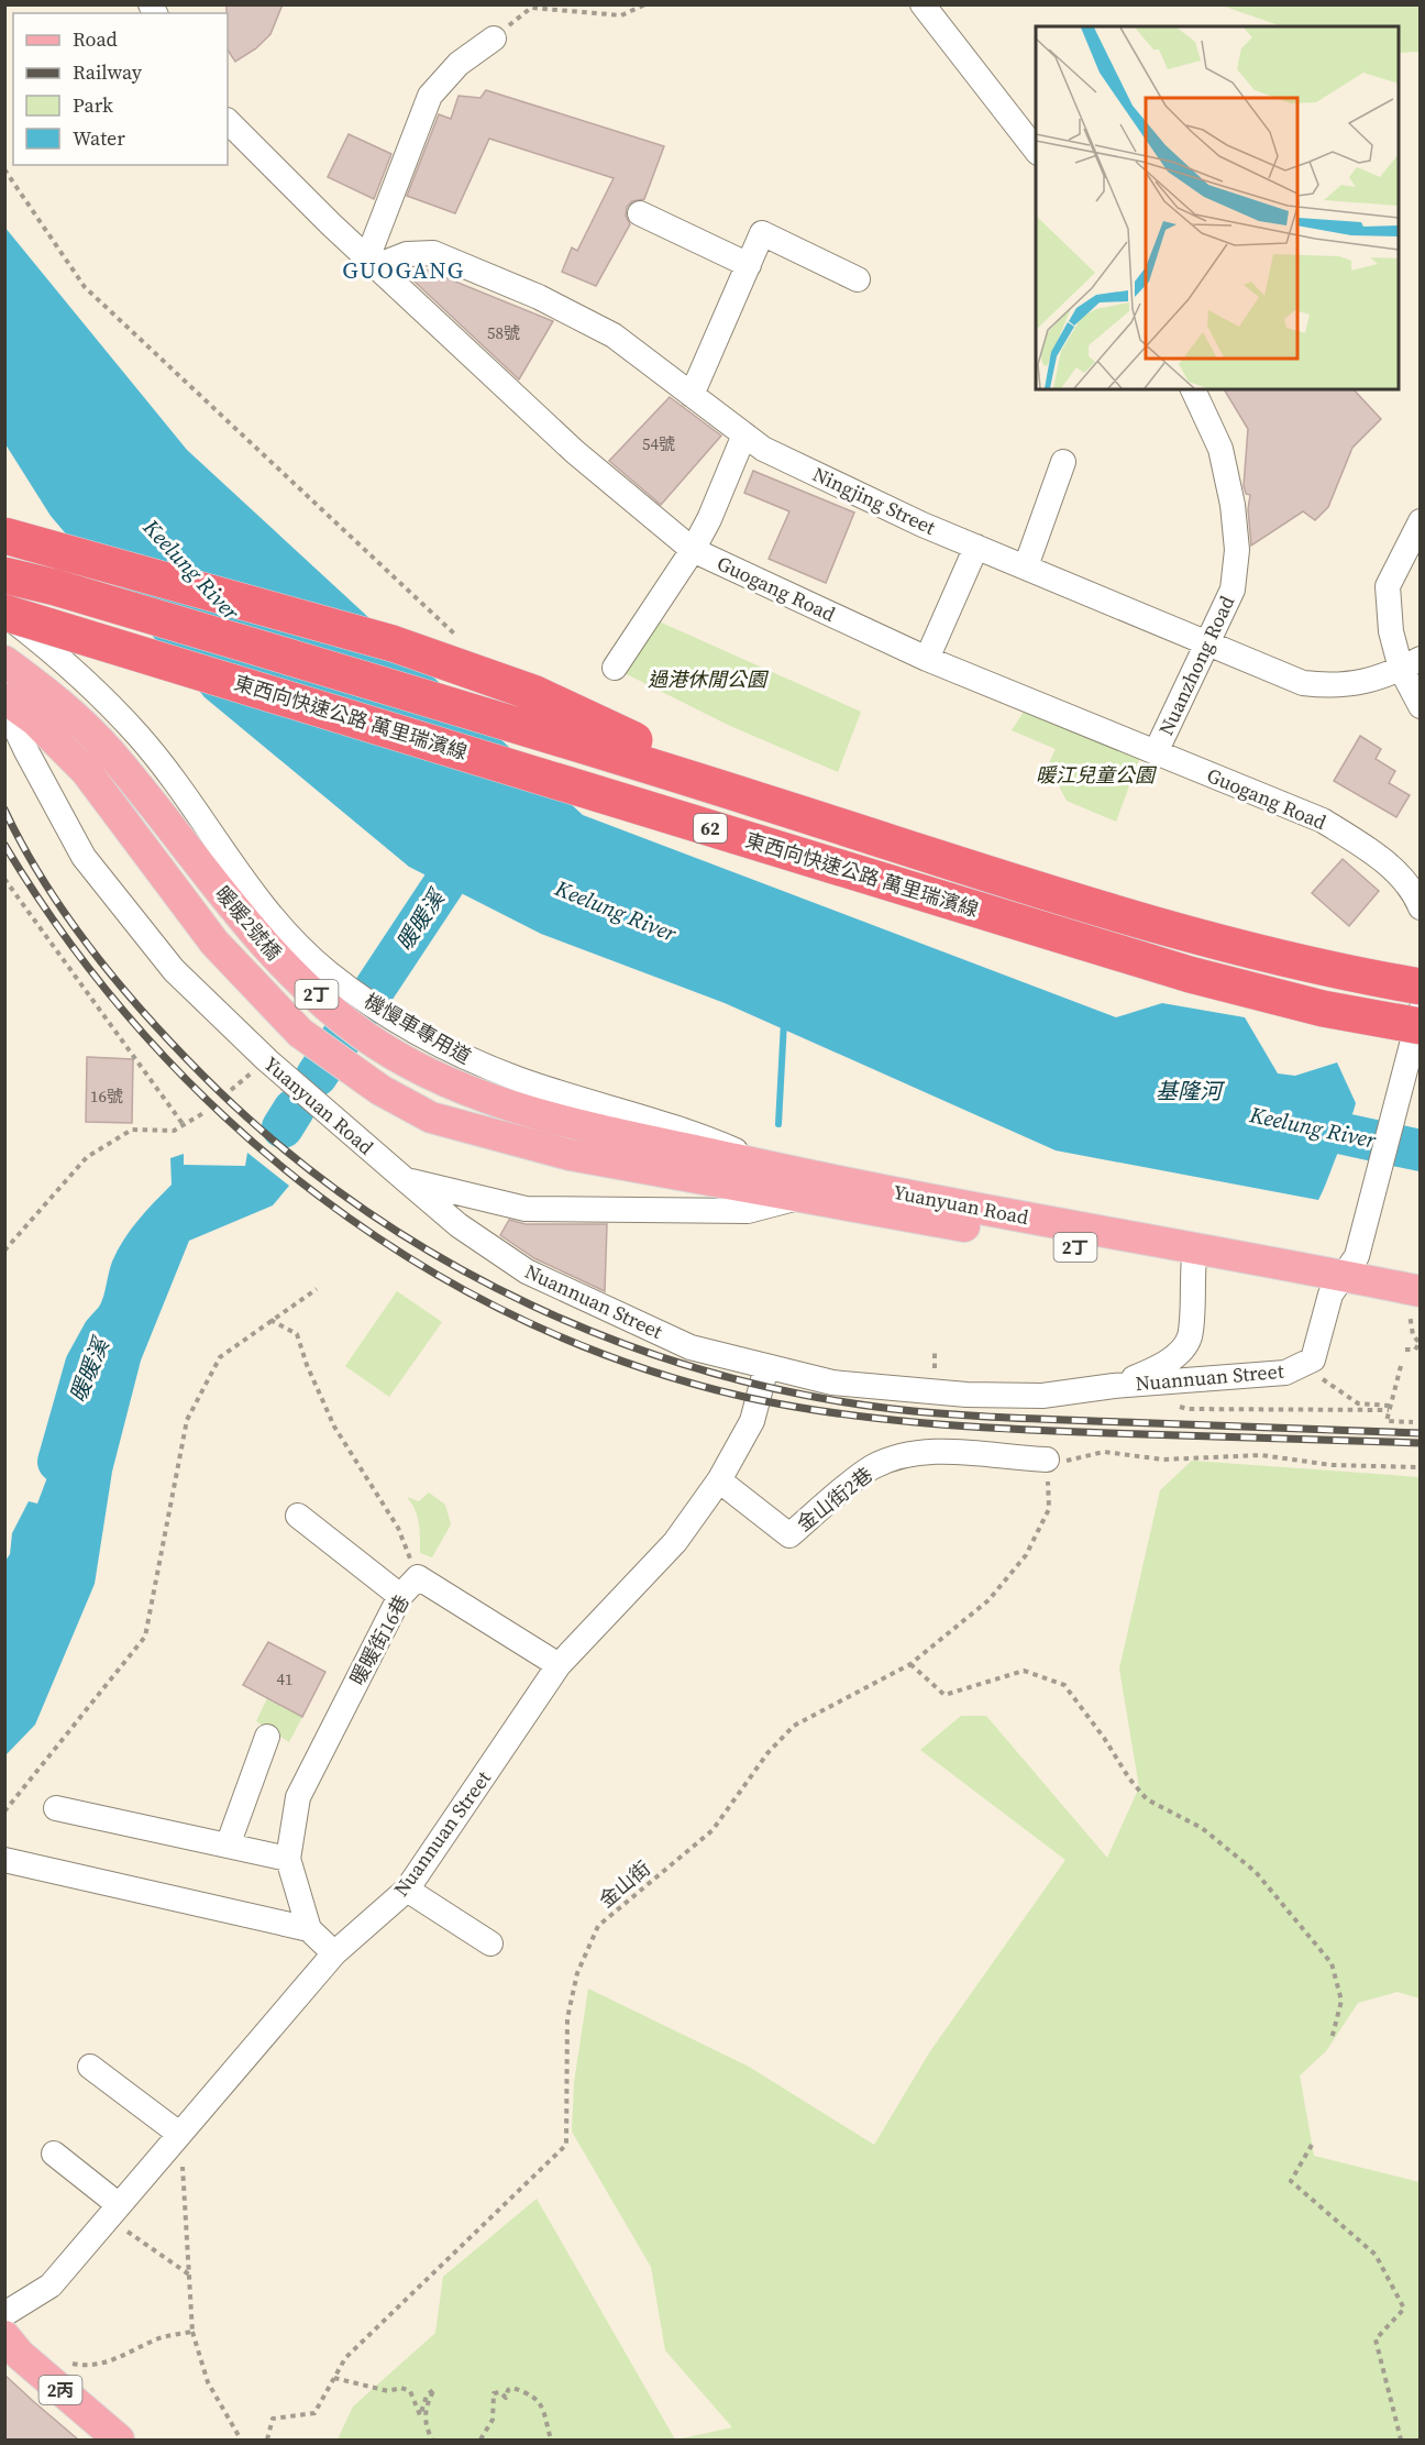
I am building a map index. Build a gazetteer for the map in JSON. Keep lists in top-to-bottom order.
{
  "streets": {
    "highway": ["東西向快速公路 萬里瑞濱線", "62"],
    "main road": [
      "暖暖2號橋",
      "2丁",
      "Yuanyuan Road",
      "2丙"
    ],
    "street": [
      "Ningjing Street",
      "Guogang Road",
      "Nuanzhong Road",
      "機慢車專用道",
      "Nuannuan Street",
      "金山街2巷",
      "暖暖街16巷"
    ],
    "path": ["金山街"]
  },
  "crossings": [
    ["Ningjing Street", "Guogang Road"],
    ["Ningjing Street", "Nuanzhong Road"],
    ["Guogang Road", "Nuanzhong Road"],
    ["東西向快速公路 萬里瑞濱線", "機慢車專用道"],
    ["暖暖2號橋", "Yuanyuan Road"],
    ["機慢車專用道", "Yuanyuan Road"],
    ["Yuanyuan Road", "Nuannuan Street"],
    ["Nuannuan Street", "金山街2巷"],
    ["Nuannuan Street", "暖暖街16巷"],
    ["金山街2巷", "金山街"]
  ],
  "districts": ["GUOGANG"],
  "water": ["Keelung River", "暖暖溪", "基隆河"],
  "parks": ["過港休閒公園", "暖江兒童公園"],
  "house_numbers": [
    "58號",
    "54號",
    "16號",
    "41"
  ],
  "legend": [
    "Road",
    "Railway",
    "Park",
    "Water"
  ]
}
